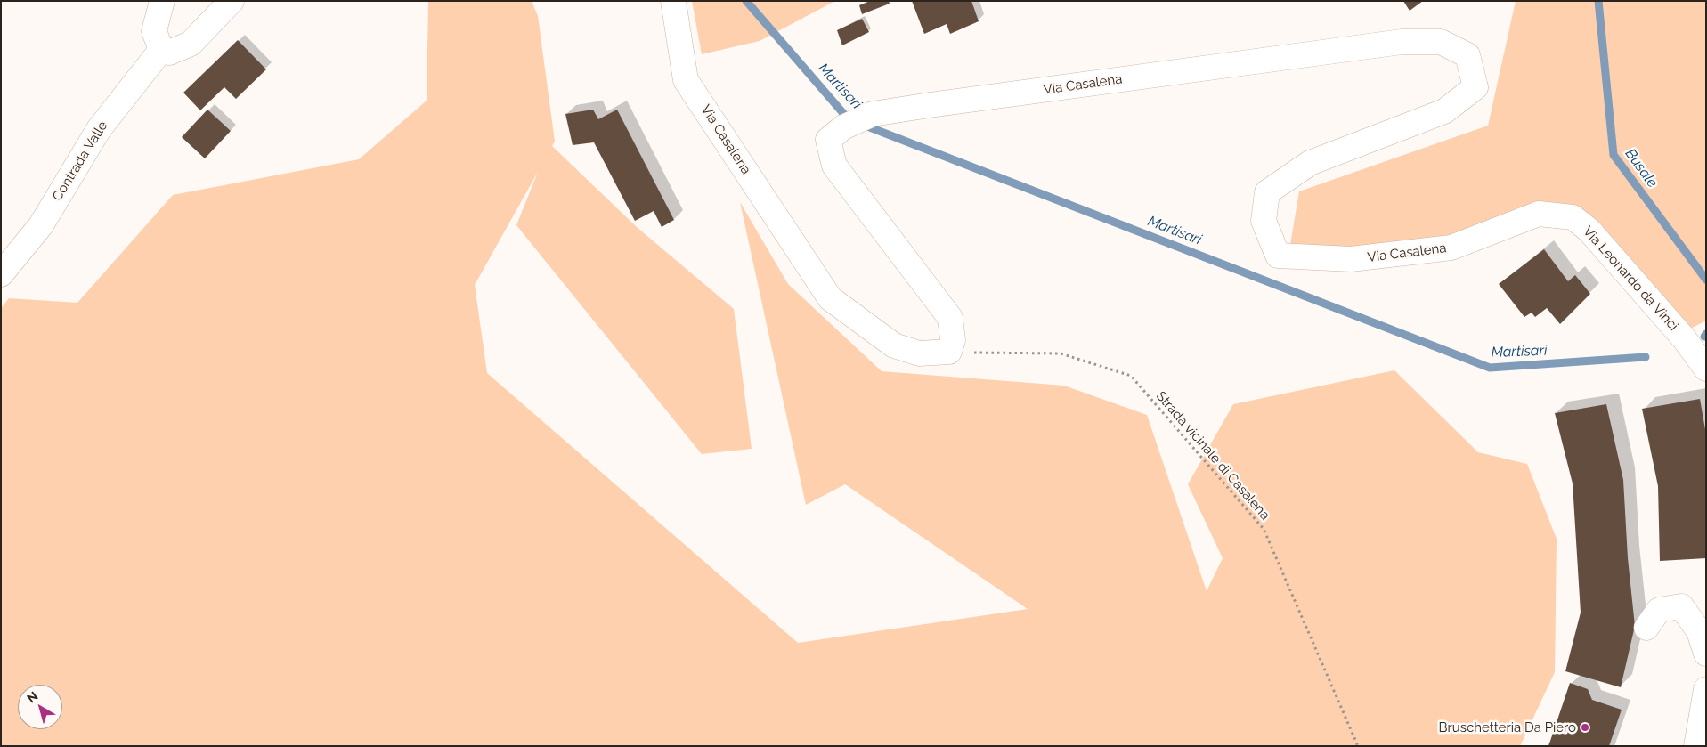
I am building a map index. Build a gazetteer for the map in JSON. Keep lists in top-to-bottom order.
{
  "streets": {
    "street": ["Via Casalena", "Contrada Valle", "Via Leonardo da Vinci"],
    "path": ["Strada vicinale di Casalena"]
  },
  "crossings": [
    ["Via Casalena", "Via Leonardo da Vinci"],
    ["Via Casalena", "Strada vicinale di Casalena"]
  ],
  "water": ["Martisari", "Busale"],
  "places": ["Bruschetteria Da Piero"],
  "north": "top left"
}
